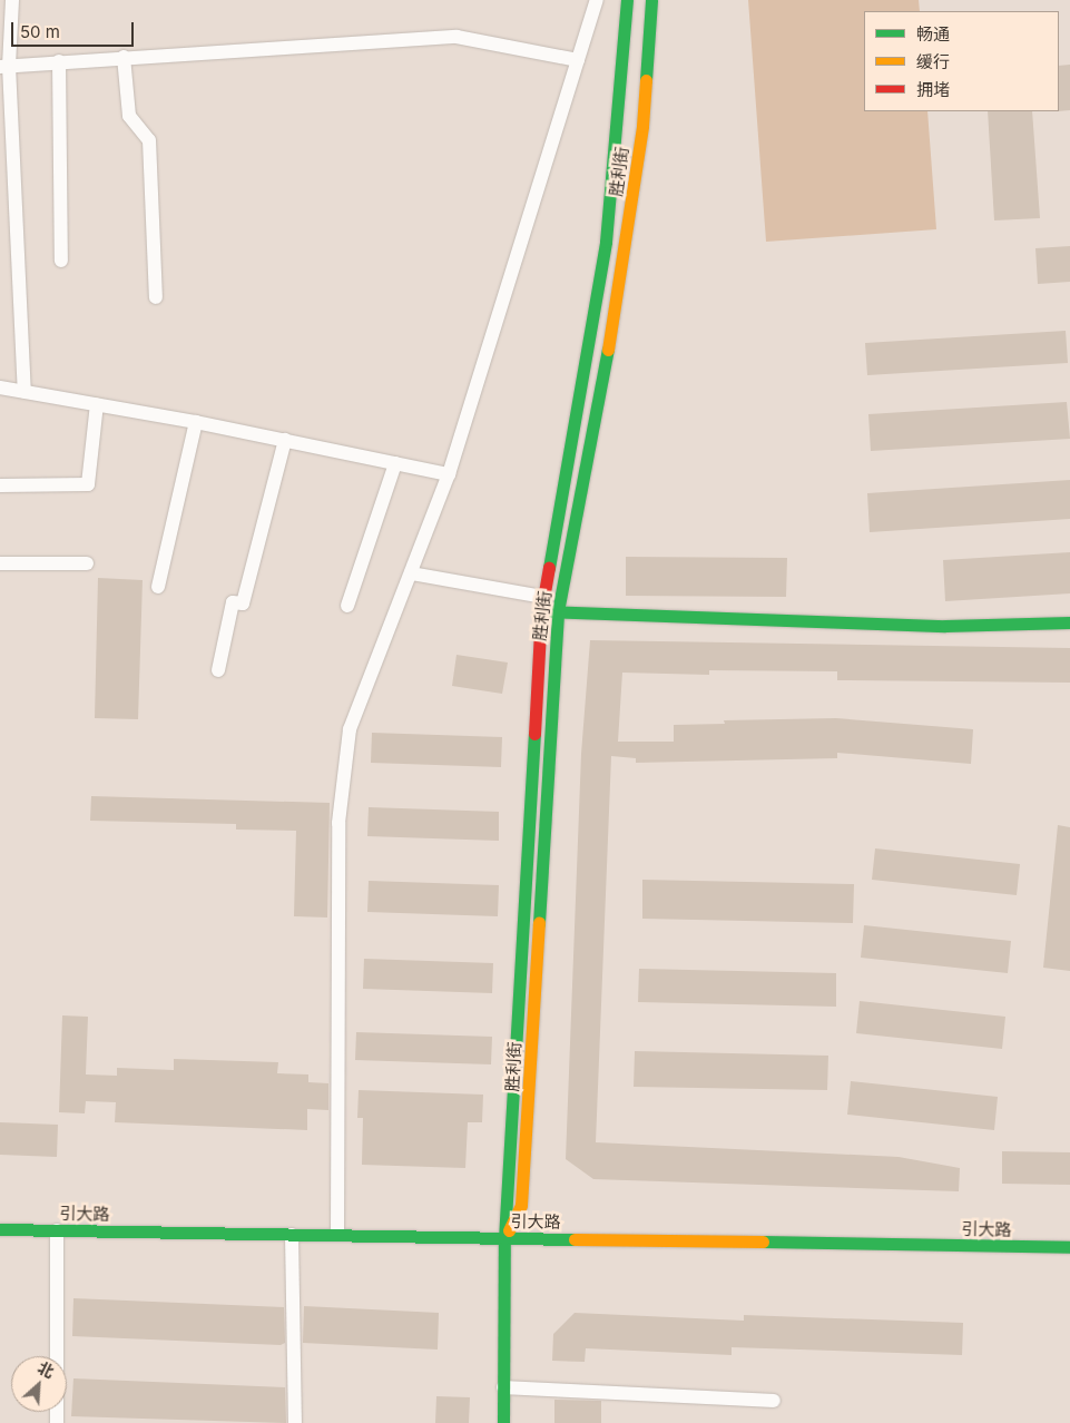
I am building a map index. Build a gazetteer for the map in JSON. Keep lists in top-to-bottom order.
{
  "streets": {
    "street": ["胜利街", "引大路"]
  },
  "crossings": [
    ["胜利街", "引大路"]
  ],
  "legend": ["畅通", "缓行", "拥堵"],
  "scale_bar": "50 m",
  "north": "top right"
}
